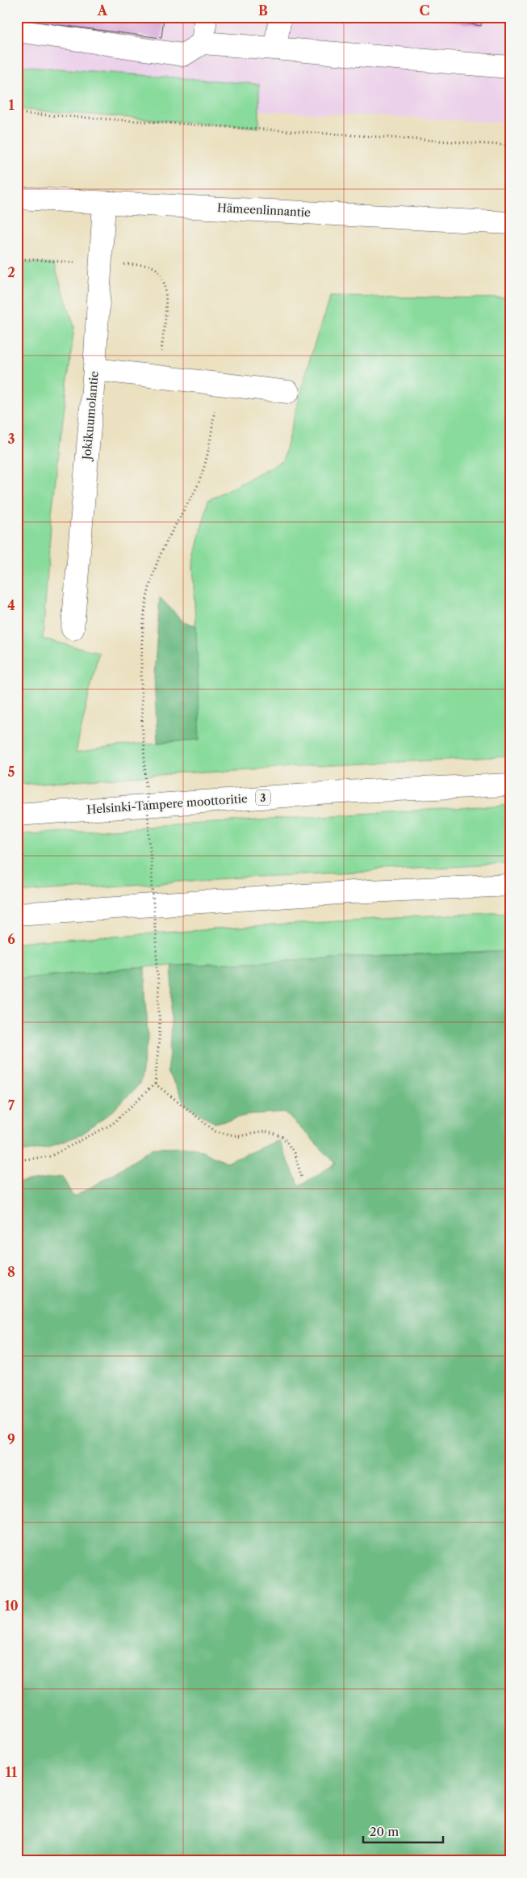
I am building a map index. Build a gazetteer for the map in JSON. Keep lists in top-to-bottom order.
{
  "streets": {
    "main road": [
      "Hämeenlinnantie",
      "Jokikuumolantie",
      "3",
      "Helsinki-Tampere moottoritie"
    ]
  },
  "crossings": [
    ["Hämeenlinnantie", "Jokikuumolantie"]
  ],
  "scale_bar": "20 m",
  "grid": {
    "columns": ["A", "B", "C"],
    "rows": [
      "1",
      "2",
      "3",
      "4",
      "5",
      "6",
      "7",
      "8",
      "9",
      "10",
      "11"
    ]
  }
}
